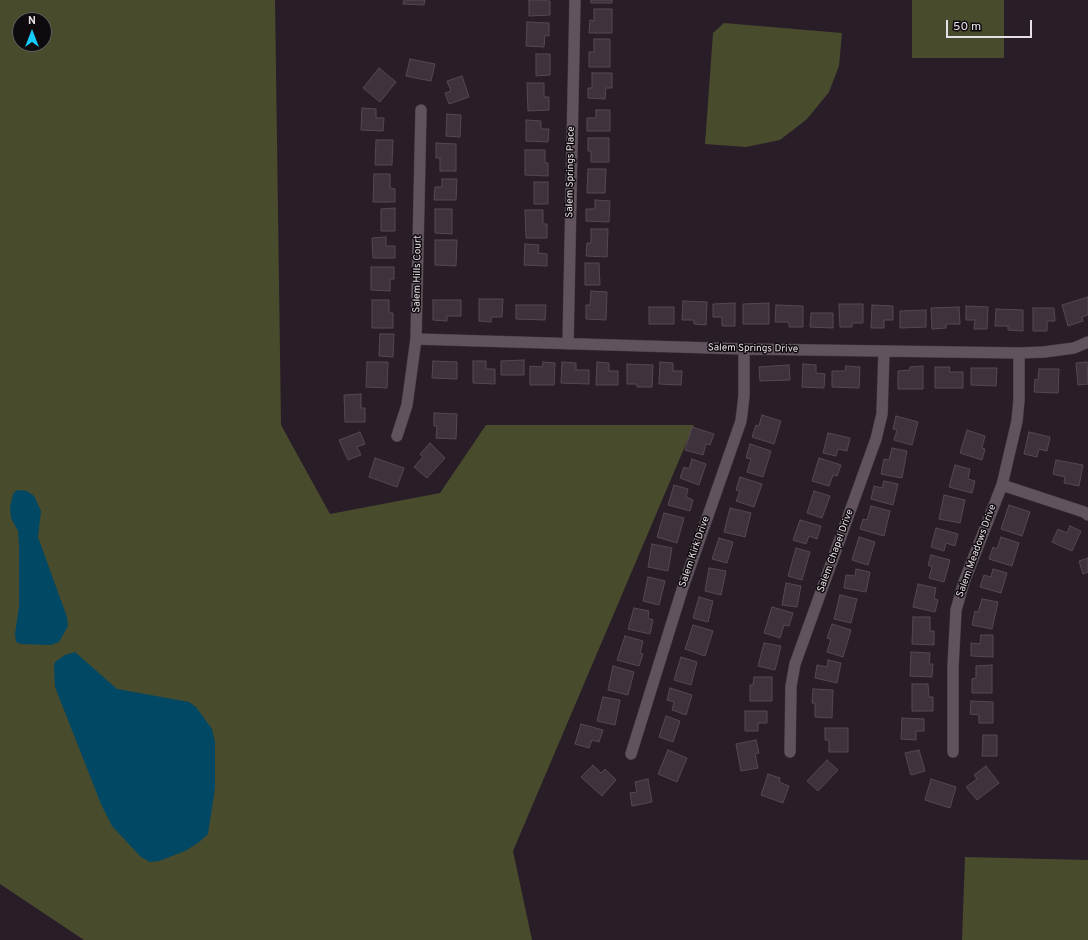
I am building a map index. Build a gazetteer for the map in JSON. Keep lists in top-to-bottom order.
{
  "streets": {
    "street": [
      "Salem Springs Place",
      "Salem Hills Court",
      "Salem Springs Drive",
      "Salem Chapel Drive",
      "Salem Meadows Drive",
      "Salem Kirk Drive"
    ]
  },
  "crossings": [
    ["Salem Springs Place", "Salem Springs Drive"],
    ["Salem Hills Court", "Salem Springs Drive"],
    ["Salem Springs Drive", "Salem Chapel Drive"],
    ["Salem Springs Drive", "Salem Meadows Drive"],
    ["Salem Springs Drive", "Salem Kirk Drive"]
  ],
  "scale_bar": "50 m",
  "north": "top"
}
